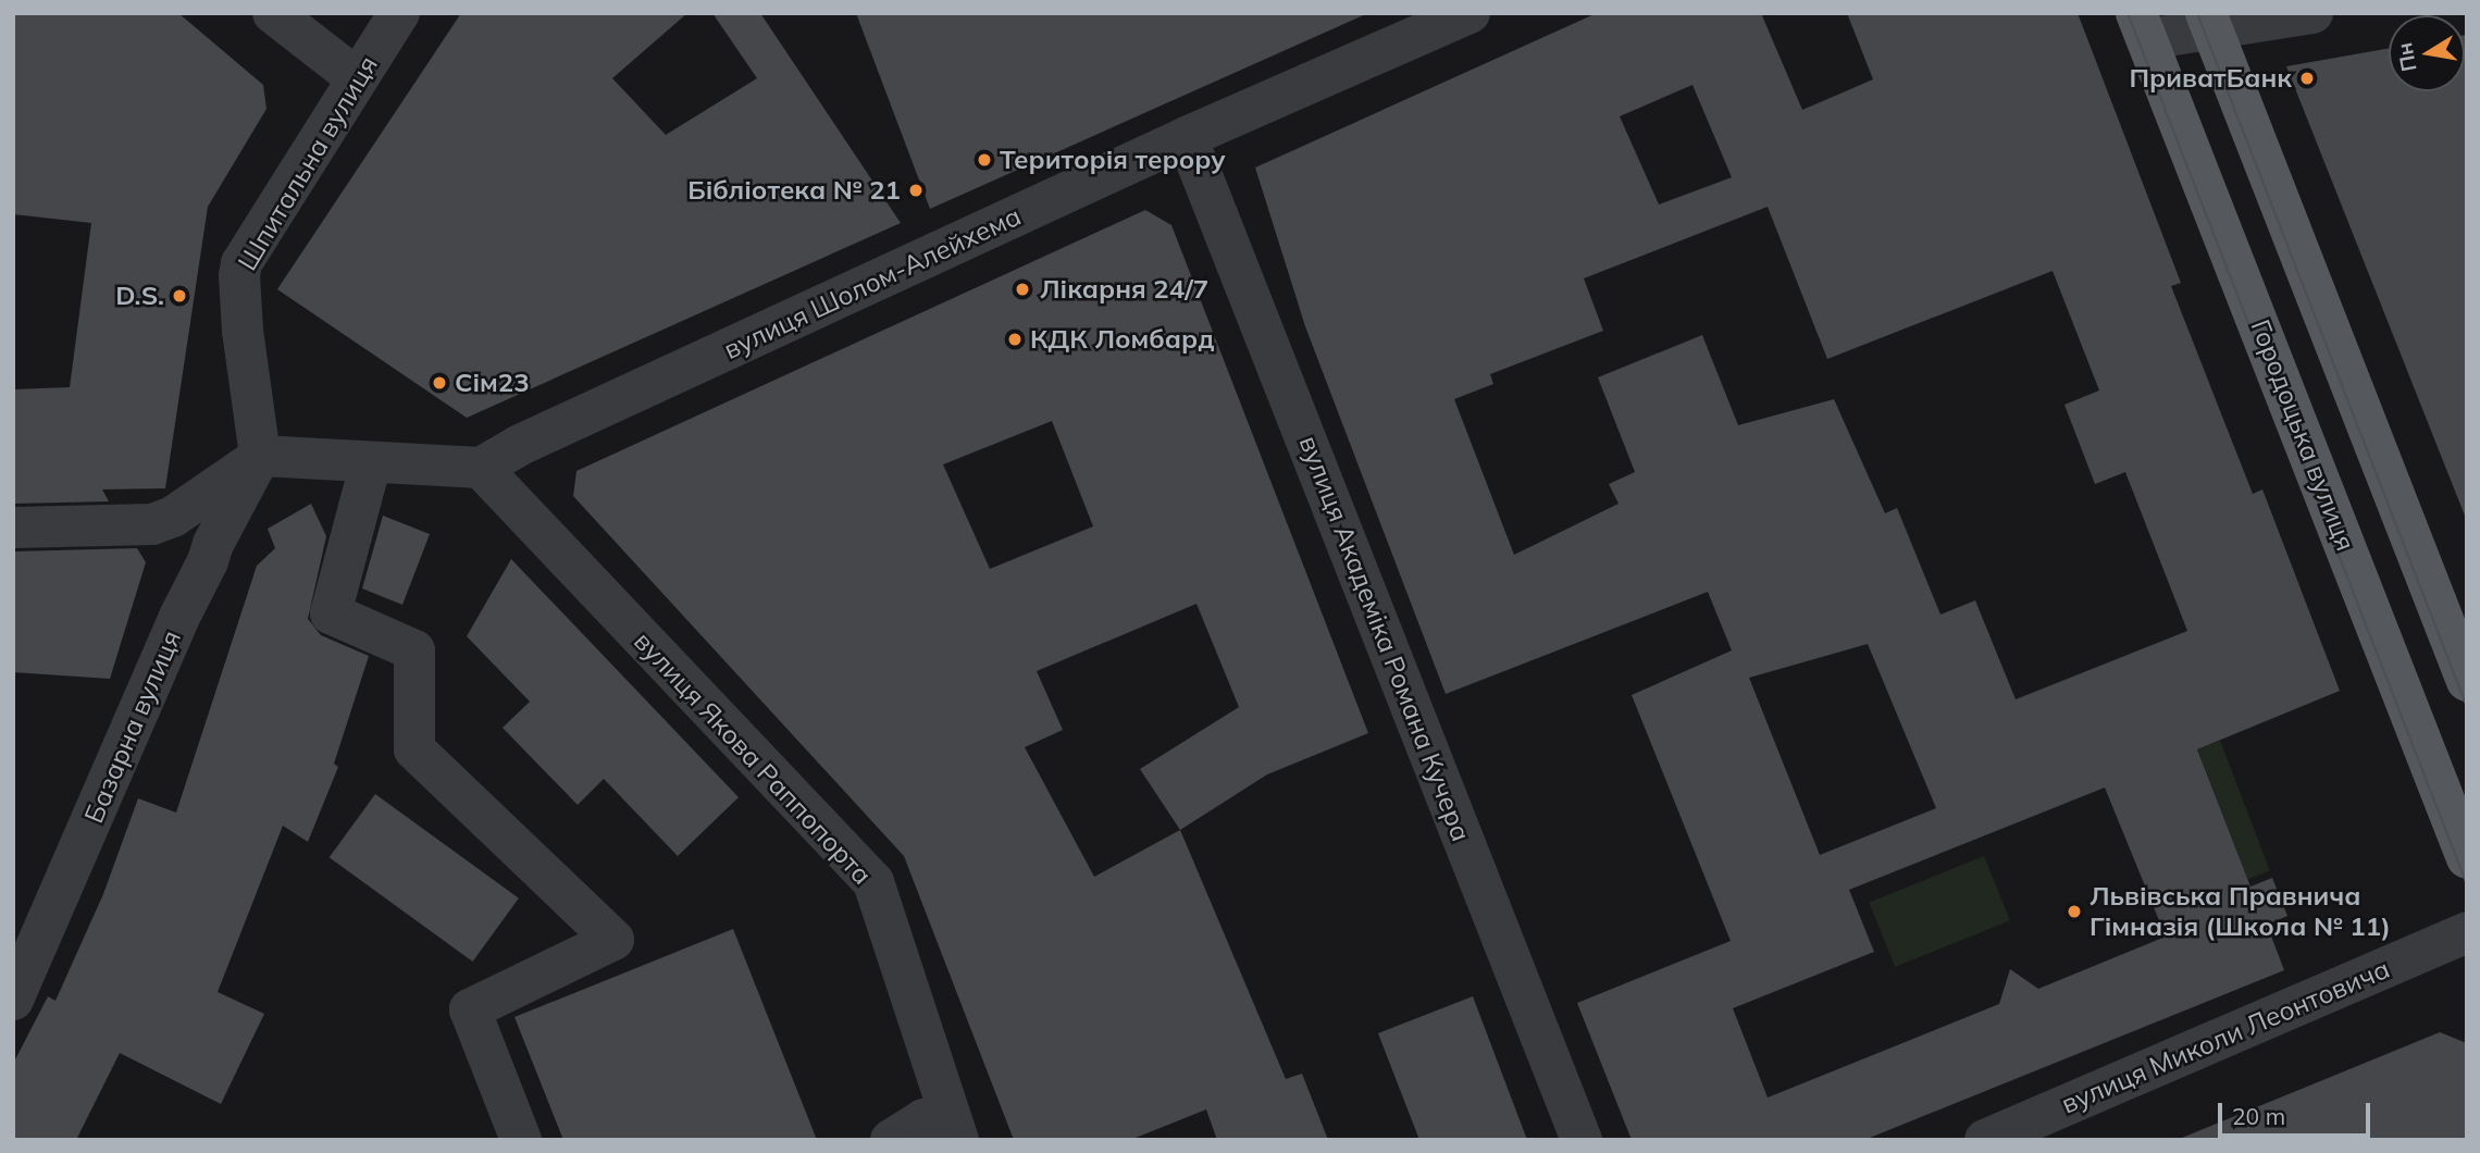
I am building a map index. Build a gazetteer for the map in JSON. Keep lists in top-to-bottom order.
{
  "streets": {
    "main road": ["Городоцька вулиця"],
    "street": [
      "Шпитальна вулиця",
      "вулиця Шолом-Алейхема",
      "вулиця Академіка Романа Кучера",
      "Базарна вулиця",
      "вулиця Якова Раппопорта",
      "вулиця Миколи Леонтовича"
    ]
  },
  "crossings": [
    ["Шпитальна вулиця", "Базарна вулиця"],
    ["вулиця Шолом-Алейхема", "вулиця Академіка Романа Кучера"],
    ["вулиця Шолом-Алейхема", "вулиця Якова Раппопорта"]
  ],
  "places": [
    "ПриватБанк",
    "Територія терору",
    "Бібліотека № 21",
    "Лікарня 24/7",
    "D.S.",
    "КДК Ломбард",
    "Сім23",
    "Львівська Правнича Гімназія (Школа № 11)"
  ],
  "scale_bar": "20 m",
  "north": "left"
}
